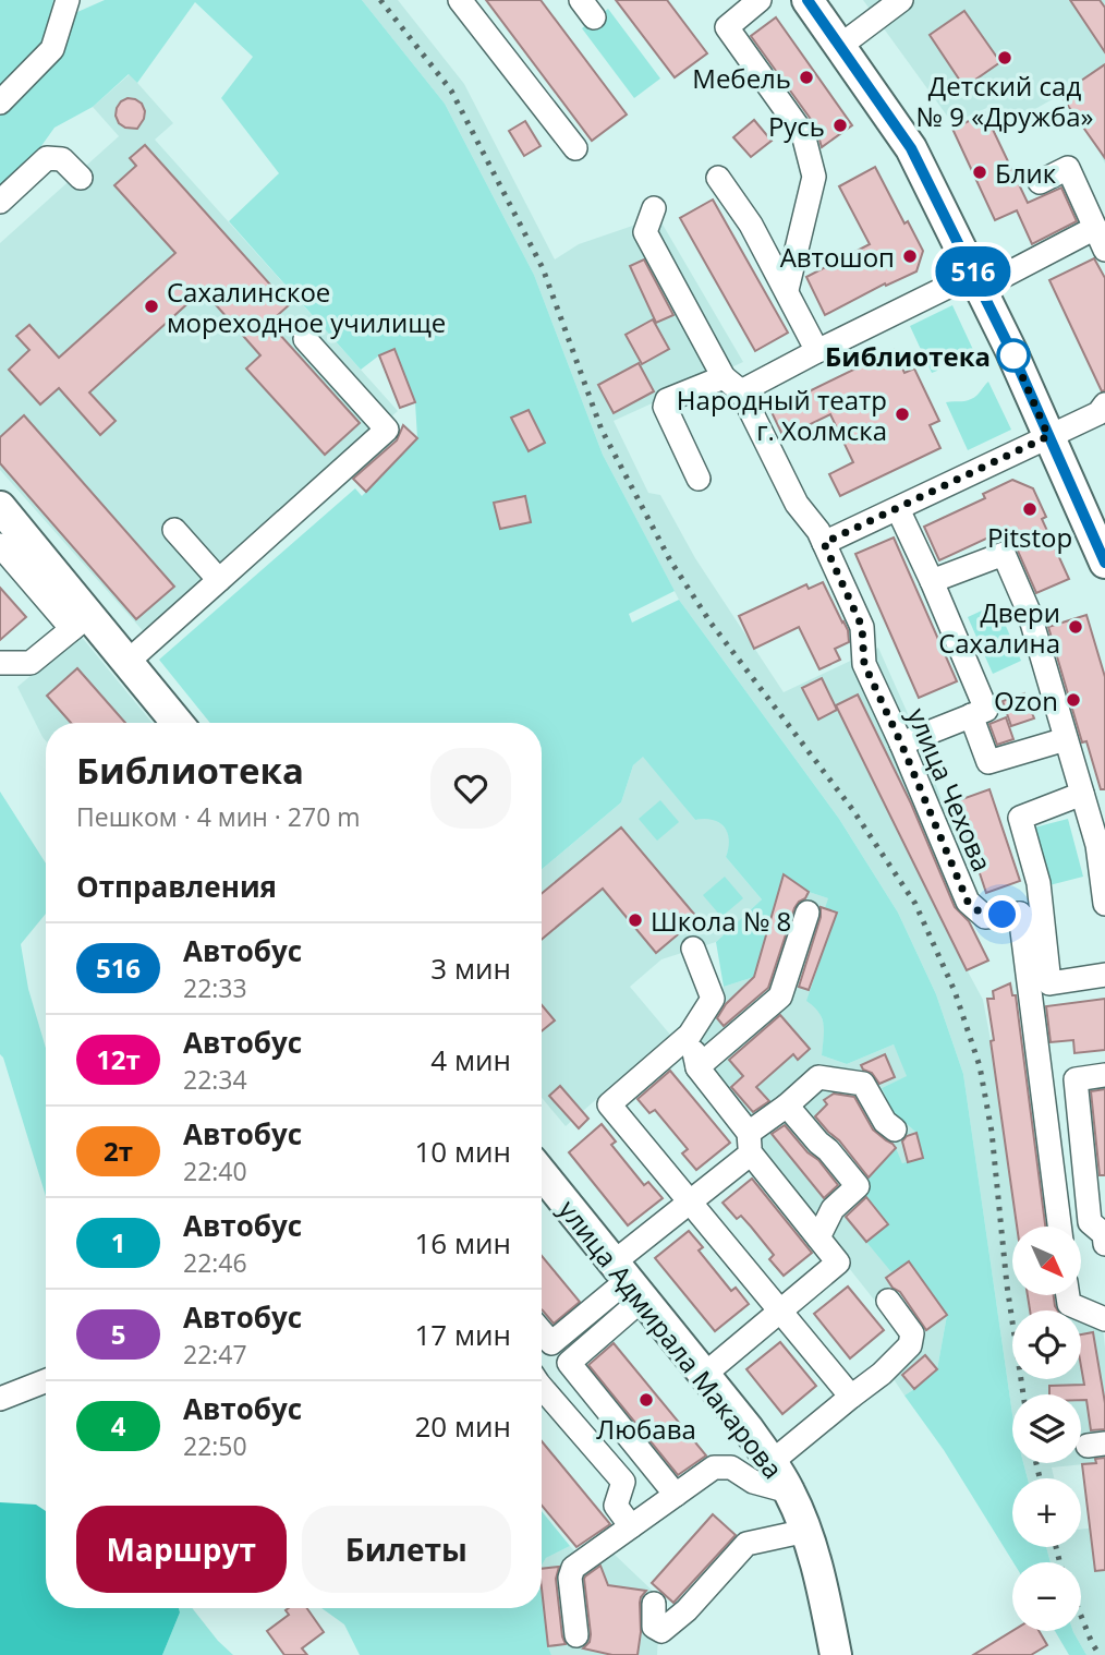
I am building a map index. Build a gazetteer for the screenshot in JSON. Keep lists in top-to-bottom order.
{
  "streets": {
    "main road": ["улица Адмирала Макарова"],
    "street": ["улица Чехова"]
  },
  "places": [
    "Детский сад № 9 «Дружба»",
    "Мебель",
    "Русь",
    "Блик",
    "Автошоп",
    "Сахалинское мореходное училище",
    "Библиотека",
    "Народный театр г. Холмска",
    "Pitstop",
    "Двери Сахалина",
    "Ozon",
    "Школа № 8",
    "Любава"
  ],
  "lines": ["bus line 516"],
  "north": "bottom right",
  "page": {
    "on_map": "516",
    "heading": [
      ["Библиотека", "Пешком · 4 мин · 270 m"],
      "Отправления"
    ],
    "list": [
      {
        "mark": "516",
        "name": "Автобус",
        "note": "22:33",
        "value": "3 мин"
      },
      {
        "mark": "12т",
        "name": "Автобус",
        "note": "22:34",
        "value": "4 мин"
      },
      {
        "mark": "2т",
        "name": "Автобус",
        "note": "22:40",
        "value": "10 мин"
      },
      {
        "mark": "1",
        "name": "Автобус",
        "note": "22:46",
        "value": "16 мин"
      },
      {
        "mark": "5",
        "name": "Автобус",
        "note": "22:47",
        "value": "17 мин"
      },
      {
        "mark": "4",
        "name": "Автобус",
        "note": "22:50",
        "value": "20 мин"
      }
    ],
    "map_buttons": ["+", "−"],
    "buttons": ["Маршрут", "Билеты"]
  }
}
